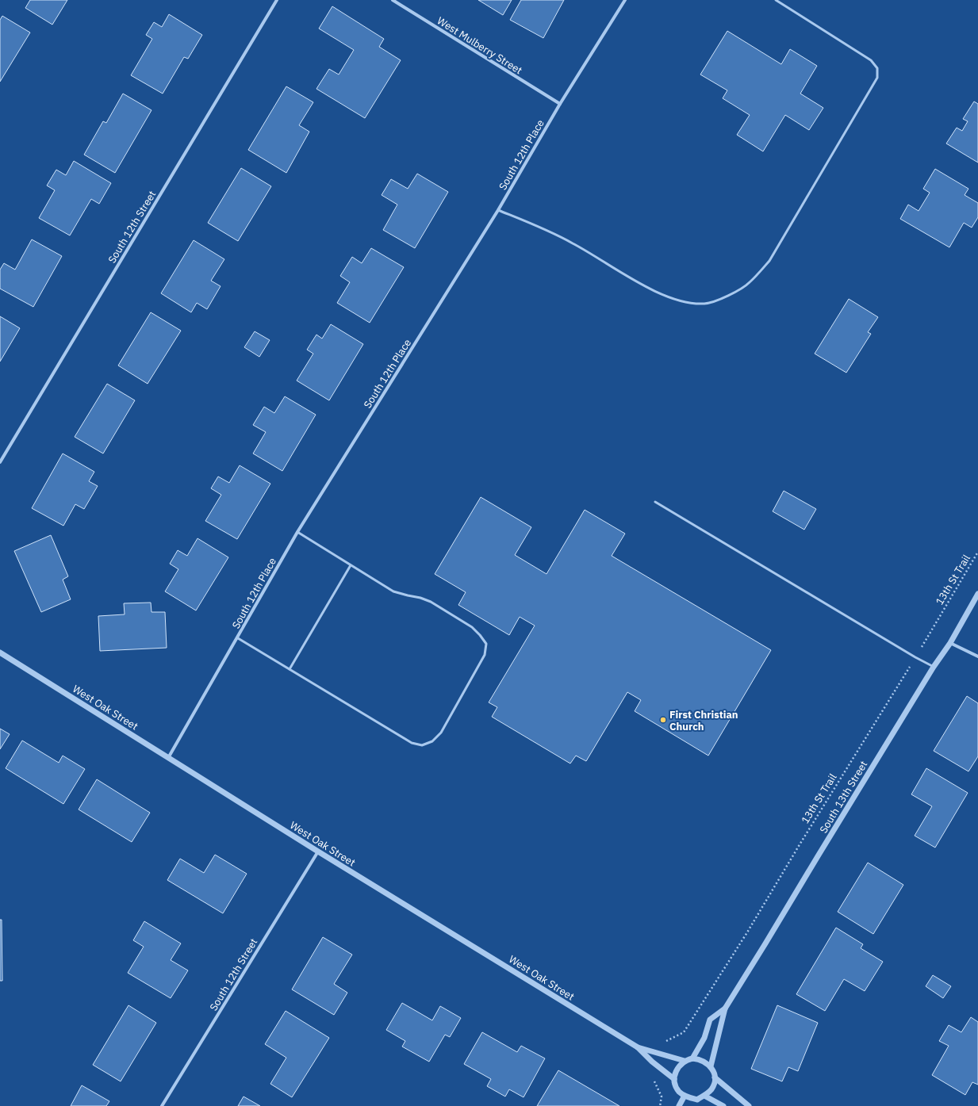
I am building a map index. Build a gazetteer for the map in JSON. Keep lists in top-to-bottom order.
{
  "streets": {
    "street": [
      "West Mulberry Street",
      "South 12th Place",
      "South 12th Street",
      "West Oak Street",
      "South 13th Street"
    ],
    "path": ["13th St Trail"]
  },
  "crossings": [
    ["West Mulberry Street", "South 12th Place"],
    ["South 12th Place", "West Oak Street"],
    ["South 12th Street", "West Oak Street"],
    ["West Oak Street", "South 13th Street"]
  ],
  "places": ["First Christian Church"]
}
